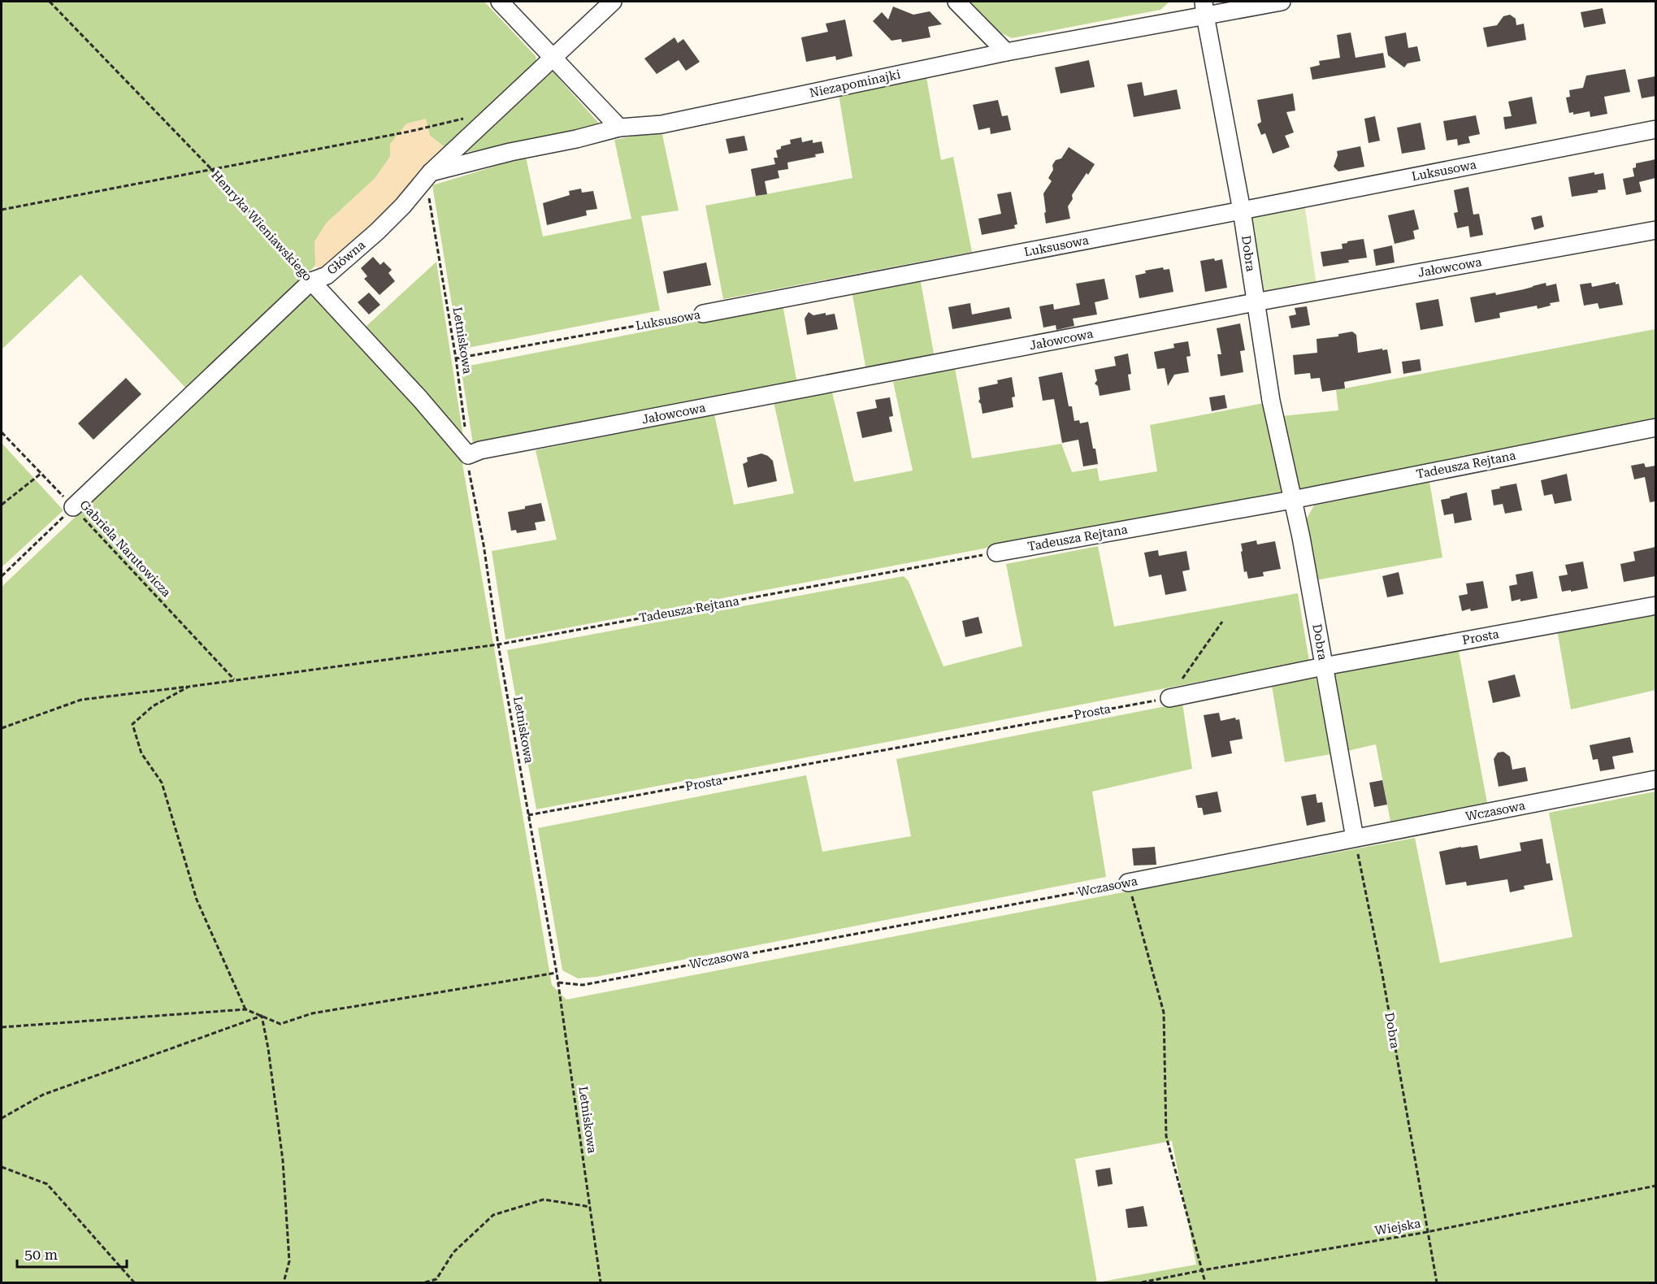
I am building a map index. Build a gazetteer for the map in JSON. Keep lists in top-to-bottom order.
{
  "streets": {
    "street": [
      "Niezapominajki",
      "Luksusowa",
      "Henryka Wieniawskiego",
      "Dobra",
      "Główna",
      "Jałowcowa",
      "Tadeusza Rejtana",
      "Prosta",
      "Wczasowa"
    ],
    "path": ["Letniskowa", "Gabriela Narutowicza", "Wiejska"]
  },
  "crossings": [
    ["Niezapominajki", "Dobra"],
    ["Niezapominajki", "Główna"],
    ["Niezapominajki", "Letniskowa"],
    ["Luksusowa", "Dobra"],
    ["Luksusowa", "Letniskowa"],
    ["Henryka Wieniawskiego", "Główna"],
    ["Henryka Wieniawskiego", "Jałowcowa"],
    ["Henryka Wieniawskiego", "Letniskowa"],
    ["Dobra", "Jałowcowa"],
    ["Dobra", "Tadeusza Rejtana"],
    ["Dobra", "Prosta"],
    ["Dobra", "Wczasowa"],
    ["Dobra", "Wiejska"],
    ["Główna", "Letniskowa"],
    ["Główna", "Gabriela Narutowicza"],
    ["Jałowcowa", "Letniskowa"],
    ["Letniskowa", "Tadeusza Rejtana"],
    ["Letniskowa", "Prosta"],
    ["Letniskowa", "Wczasowa"],
    ["Tadeusza Rejtana", "Gabriela Narutowicza"]
  ],
  "scale_bar": "50 m"
}
